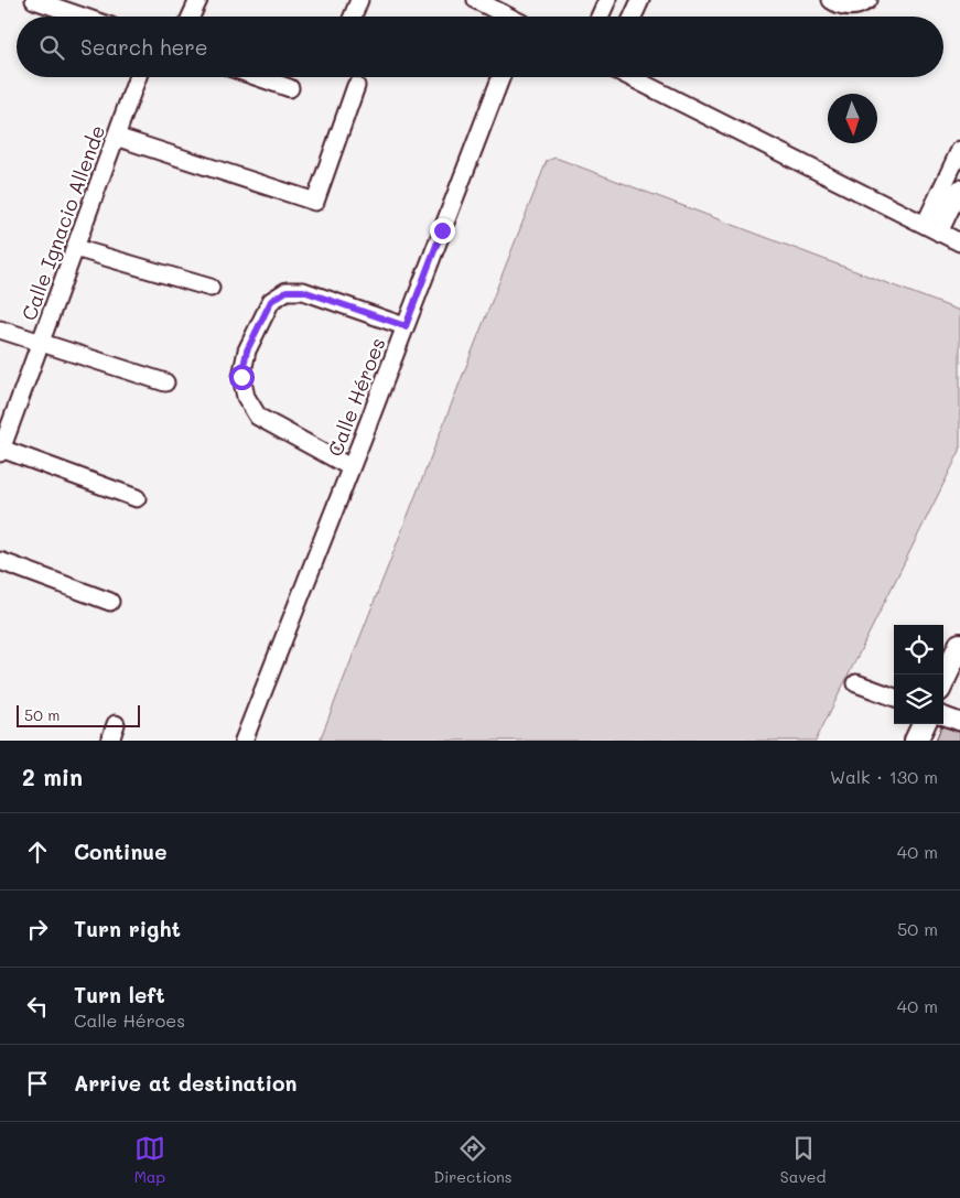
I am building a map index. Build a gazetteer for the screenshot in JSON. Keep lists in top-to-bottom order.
{
  "streets": {
    "street": ["Calle Ignacio Allende", "Calle Héroes"]
  },
  "scale_bar": "50 m",
  "north": "bottom",
  "page": {
    "search": "Search here",
    "scale": "50 m",
    "heading": ["2 min", "Walk · 130 m"],
    "list": [
      ["Continue", "40 m"],
      ["Turn right", "50 m"],
      ["Turn left", "Calle Héroes", "40 m"],
      "Arrive at destination"
    ],
    "nav": ["Map", "Directions", "Saved"]
  }
}
